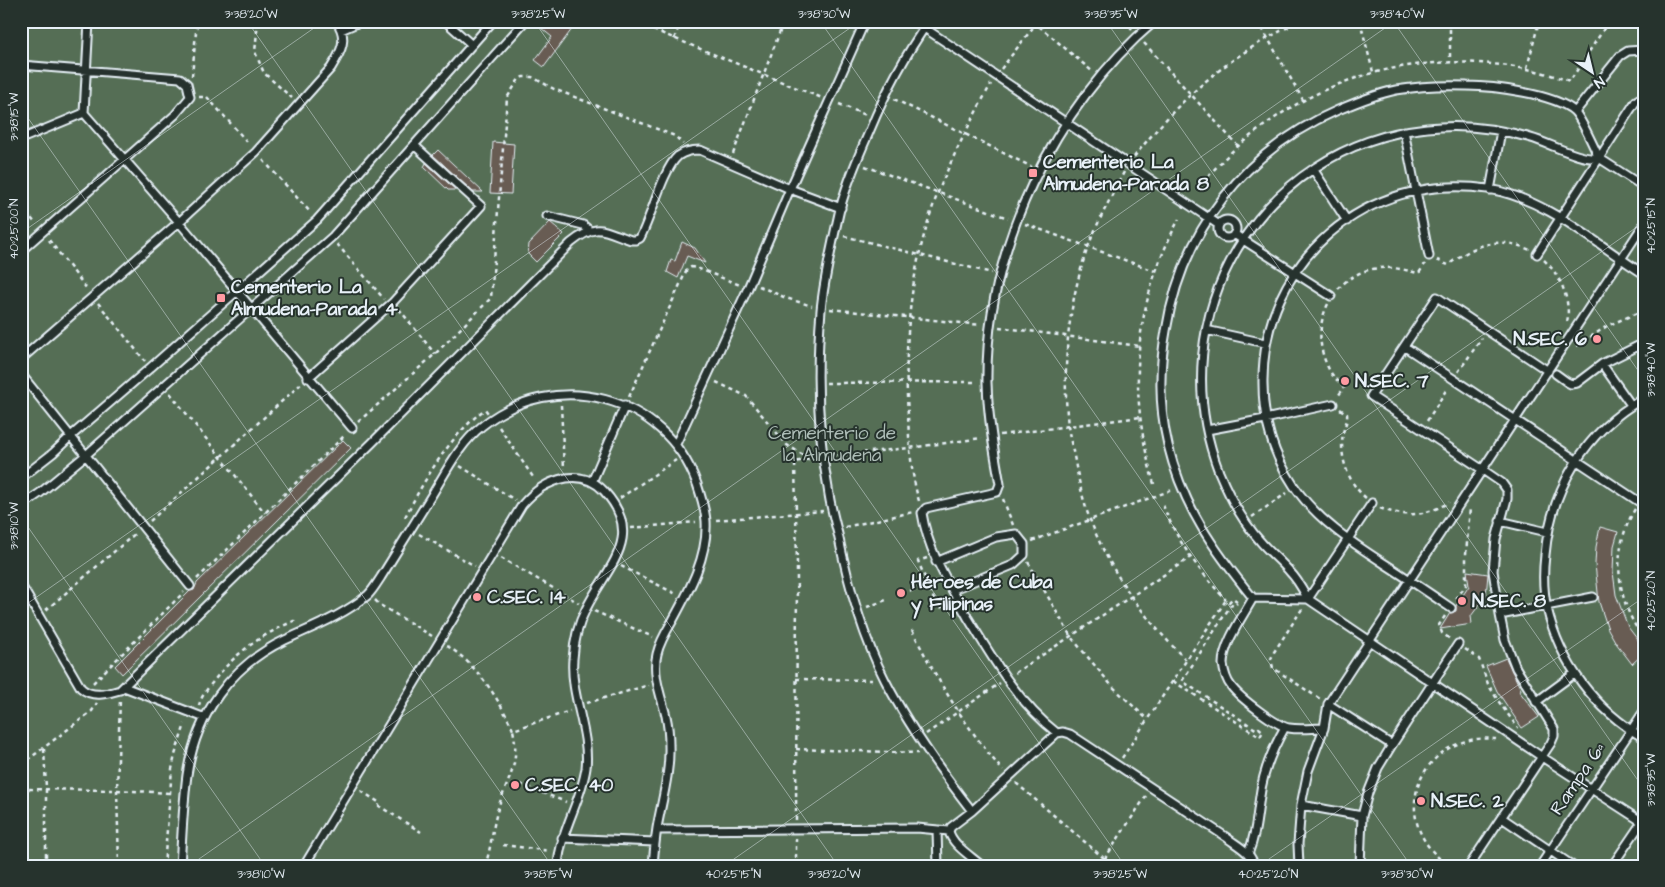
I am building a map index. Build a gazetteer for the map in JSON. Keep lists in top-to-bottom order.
{
  "streets": {
    "lane": ["Rampa 6ª"]
  },
  "parks": ["Cementerio de la Almudena"],
  "places": {
    "transit": ["Cementerio La Almudena-Parada 8", "Cementerio La Almudena-Parada 4"],
    "other": [
      "N.SEC. 6",
      "N.SEC. 7",
      "Héroes de Cuba y Filipinas",
      "C.SEC. 14",
      "N.SEC. 8",
      "C.SEC. 40",
      "N.SEC. 2"
    ]
  },
  "north": "bottom right",
  "coordinates": [
    "3°38'20\"W",
    "3°38'25\"W",
    "3°38'30\"W",
    "3°38'35\"W",
    "3°38'40\"W",
    "3°38'15\"W",
    "40°25'15\"N",
    "40°25'00\"N",
    "3°38'10\"W",
    "40°25'20\"N"
  ]
}
